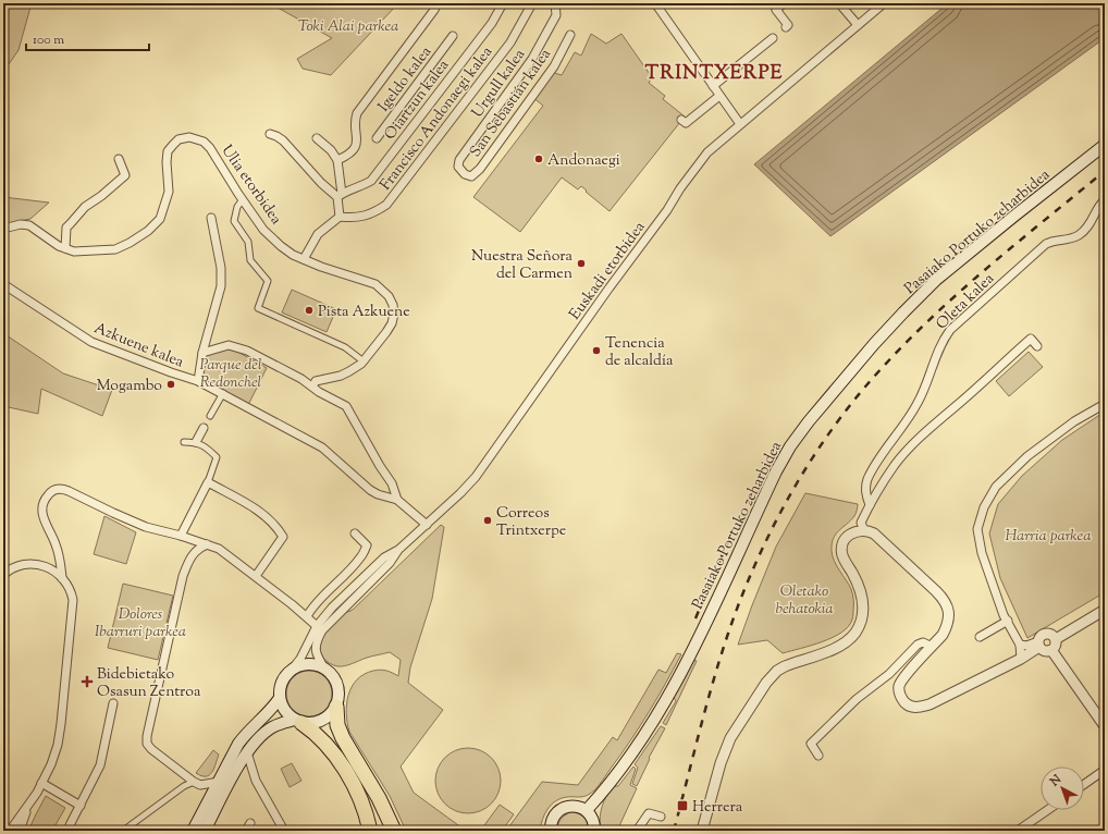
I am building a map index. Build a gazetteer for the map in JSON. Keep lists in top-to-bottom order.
{
  "streets": {
    "main road": ["Pasaiako Portuko zeharbidea"],
    "street": [
      "Igeldo kalea",
      "Urgull kalea",
      "Oiartzun kalea",
      "San Sebastián kalea",
      "Francisco Andonaegi kalea",
      "Ulia etorbidea",
      "Euskadi etorbidea",
      "Oleta kalea",
      "Azkuene kalea"
    ]
  },
  "crossings": [
    ["Urgull kalea", "San Sebastián kalea"]
  ],
  "districts": ["TRINTXERPE"],
  "parks": [
    "Toki Alai parkea",
    "Parque del Redonchel",
    "Harria parkea",
    "Oletako behatokia",
    "Dolores Ibarruri parkea"
  ],
  "places": {
    "other": [
      "Andonaegi",
      "Nuestra Señora del Carmen",
      "Pista Azkuene",
      "Tenencia de alcaldía",
      "Mogambo",
      "Correos Trintxerpe"
    ],
    "health": ["Bidebietako Osasun Zentroa"],
    "transit": ["Herrera"]
  },
  "scale_bar": "100 m",
  "north": "top left"
}
